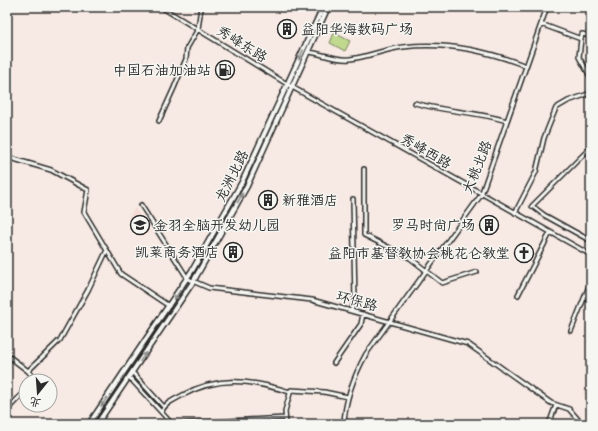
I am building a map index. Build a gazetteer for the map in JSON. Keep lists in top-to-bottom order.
{
  "streets": {
    "main road": ["龙洲北路"],
    "street": [
      "秀峰东路",
      "秀峰西路",
      "大桃北路",
      "环保路"
    ]
  },
  "crossings": [
    ["秀峰东路", "秀峰西路"],
    ["秀峰东路", "龙洲北路"],
    ["秀峰西路", "大桃北路"],
    ["秀峰西路", "龙洲北路"],
    ["大桃北路", "环保路"],
    ["龙洲北路", "环保路"]
  ],
  "places": {
    "building": [
      "益阳华海数码广场",
      "新雅酒店",
      "罗马时尚广场",
      "凯莱商务酒店"
    ],
    "fuel station": ["中国石油加油站"],
    "school or university": ["金羽全脑开发幼儿园"],
    "church": ["益阳市基督教协会桃花仑教堂"]
  },
  "north": "bottom"
}
